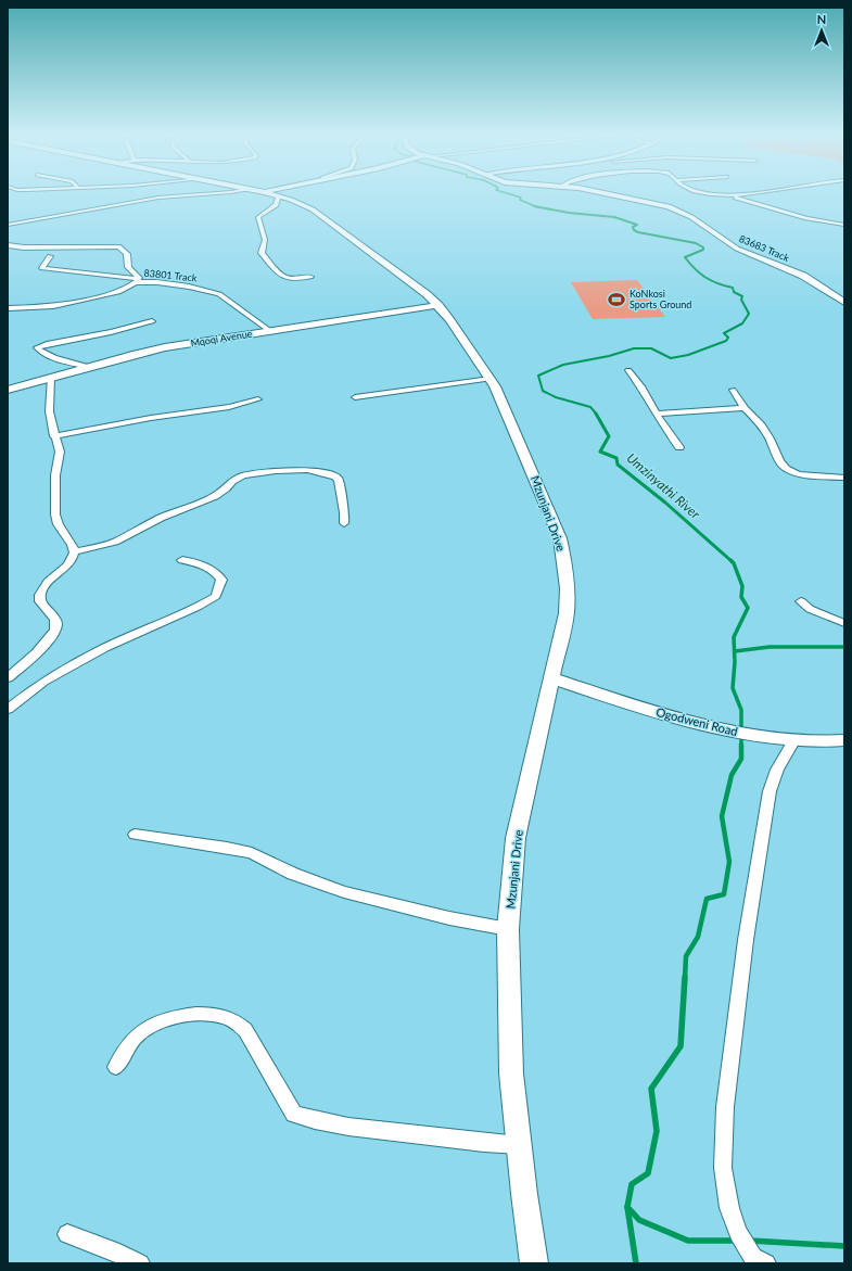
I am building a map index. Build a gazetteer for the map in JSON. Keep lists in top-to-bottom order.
{
  "streets": {
    "main road": [
      "83683 Track",
      "Mqoqi Avenue",
      "Mzunjani Drive",
      "Ogodweni Road"
    ],
    "street": ["83801 Track"]
  },
  "crossings": [
    ["83801 Track", "Mqoqi Avenue"],
    ["Mqoqi Avenue", "Mzunjani Drive"],
    ["Mzunjani Drive", "Ogodweni Road"]
  ],
  "water": ["Umzinyathi River"],
  "places": {
    "sports": ["KoNkosi Sports Ground"]
  },
  "north": "top"
}
